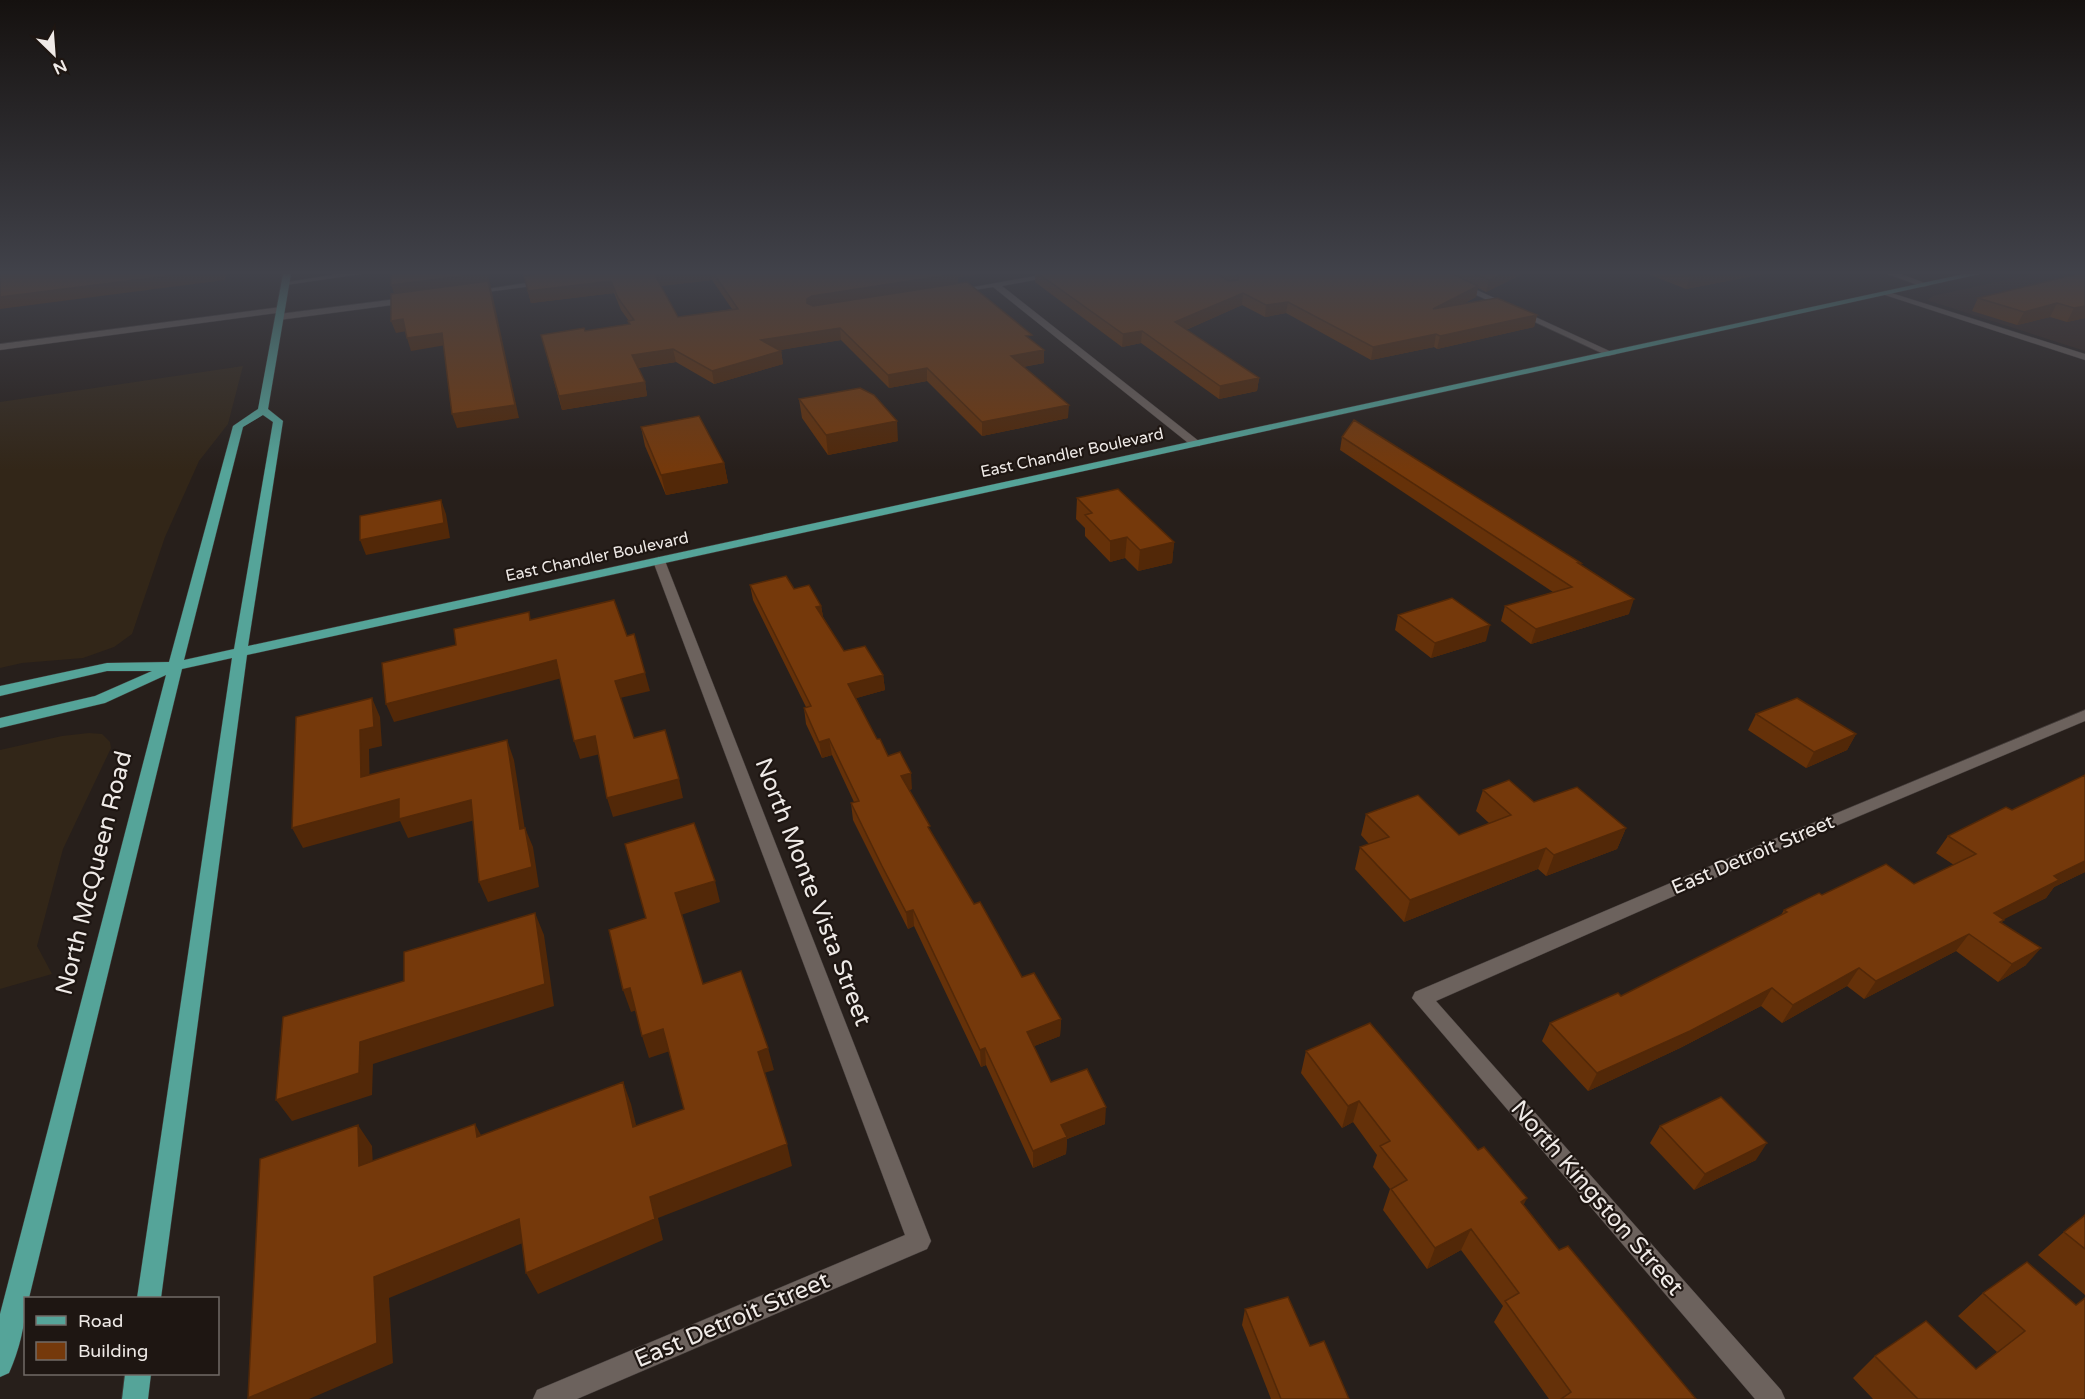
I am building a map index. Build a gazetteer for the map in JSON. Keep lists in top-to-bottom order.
{
  "streets": {
    "main road": ["East Chandler Boulevard", "North McQueen Road"],
    "street": ["East Detroit Street", "North Monte Vista Street", "North Kingston Street"]
  },
  "crossings": [
    ["East Chandler Boulevard", "North McQueen Road"],
    ["East Chandler Boulevard", "North Monte Vista Street"],
    ["East Detroit Street", "North Monte Vista Street"],
    ["East Detroit Street", "North Kingston Street"]
  ],
  "legend": ["Road", "Building"],
  "north": "bottom right"
}
